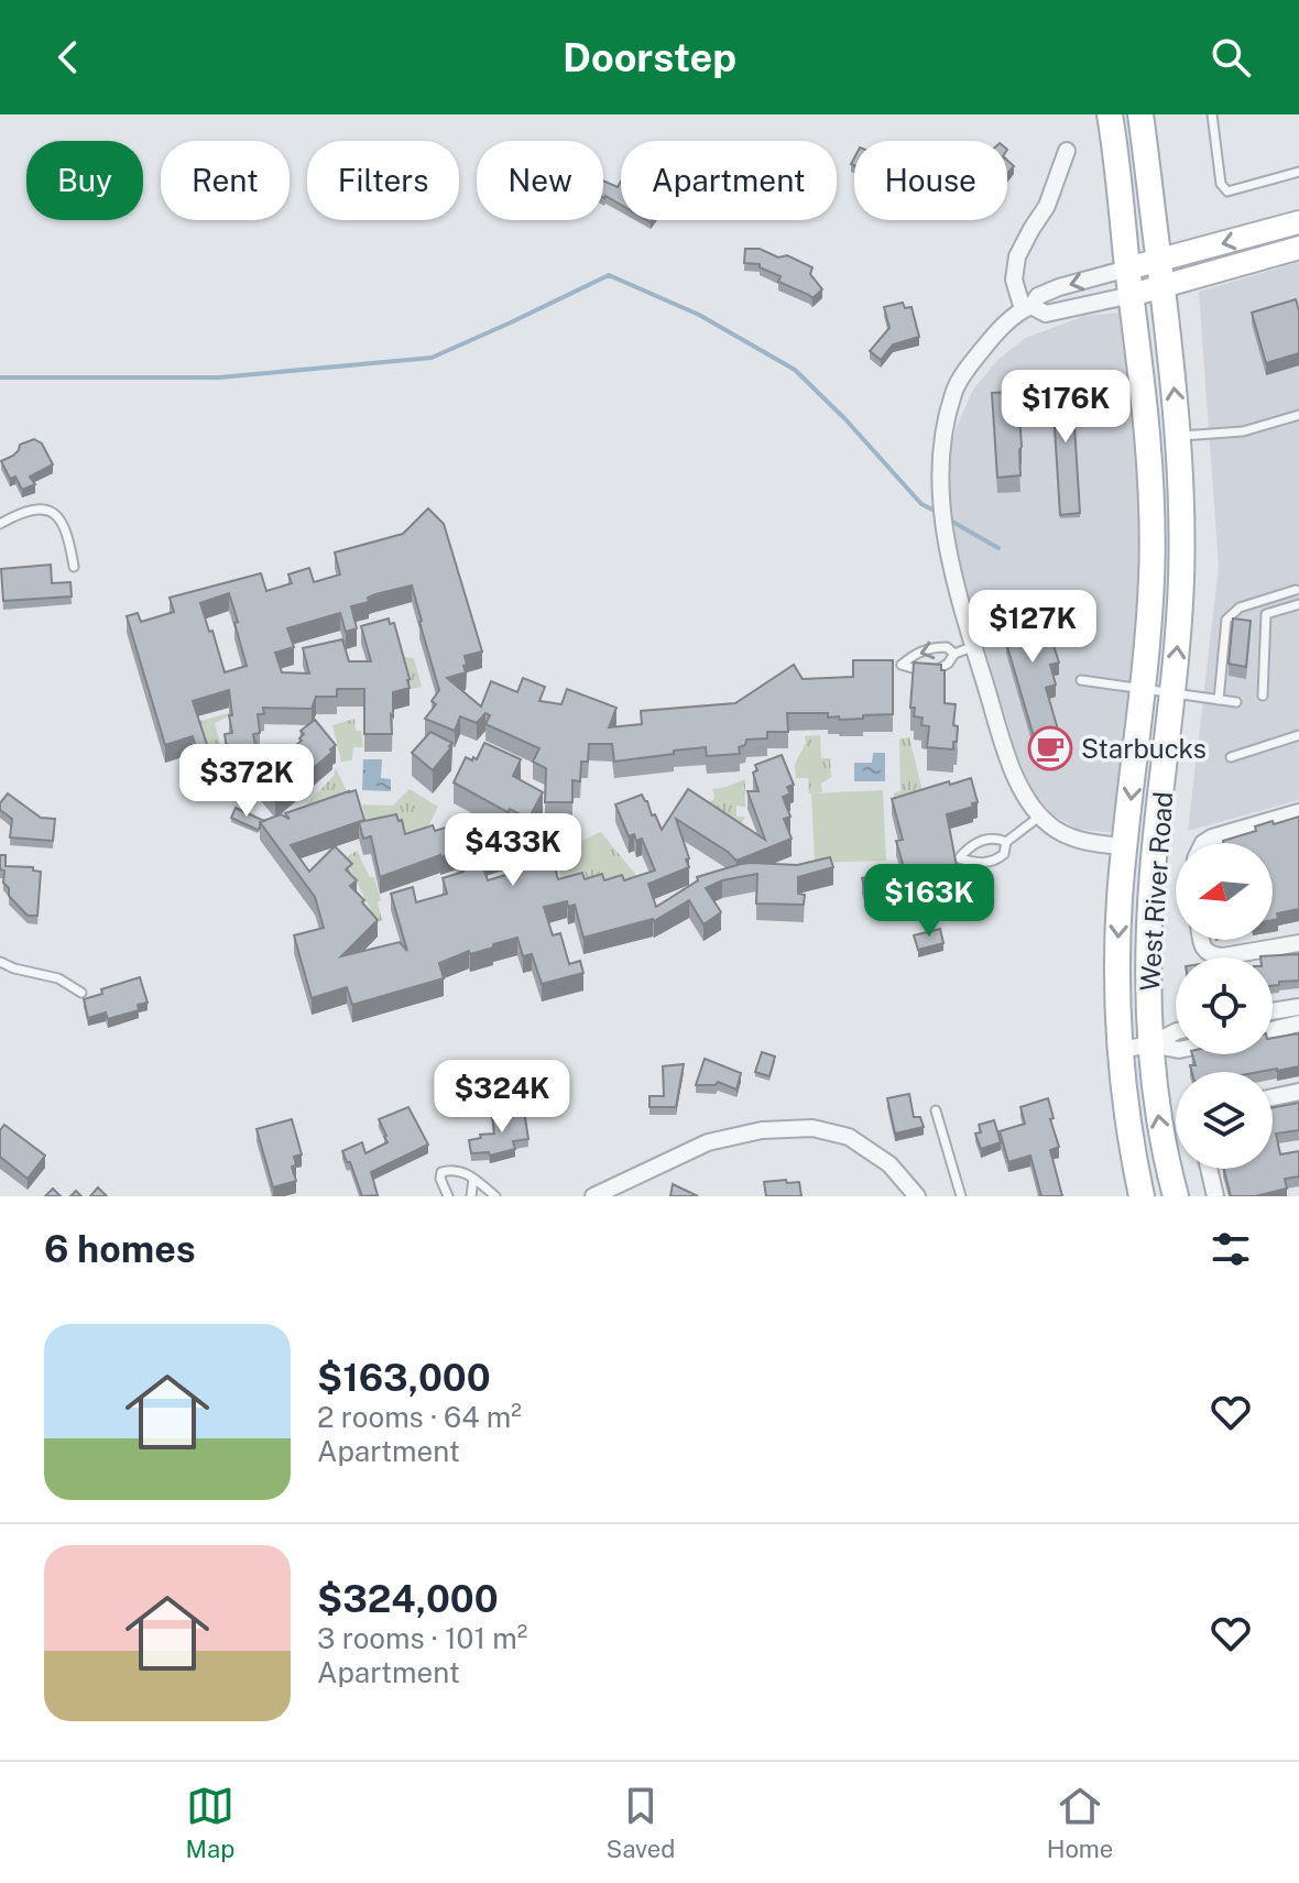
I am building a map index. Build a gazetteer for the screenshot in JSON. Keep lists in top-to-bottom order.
{
  "streets": {
    "main road": ["West River Road"]
  },
  "places": {
    "cafe": ["Starbucks"]
  },
  "north": "left",
  "page": {
    "header": "Doorstep",
    "chip": [
      "Buy",
      "Rent",
      "Filters",
      "New",
      "Apartment",
      "House"
    ],
    "price": [
      "$176K",
      "$127K",
      "$372K",
      "$433K",
      "$163K",
      "$324K"
    ],
    "heading": "6 homes",
    "list": [
      {
        "name": "$163,000",
        "note": "2 rooms · 64 m² · Apartment"
      },
      {
        "name": "$324,000",
        "note": "3 rooms · 101 m² · Apartment"
      }
    ],
    "tabs": ["Map", "Saved", "Home"]
  }
}
